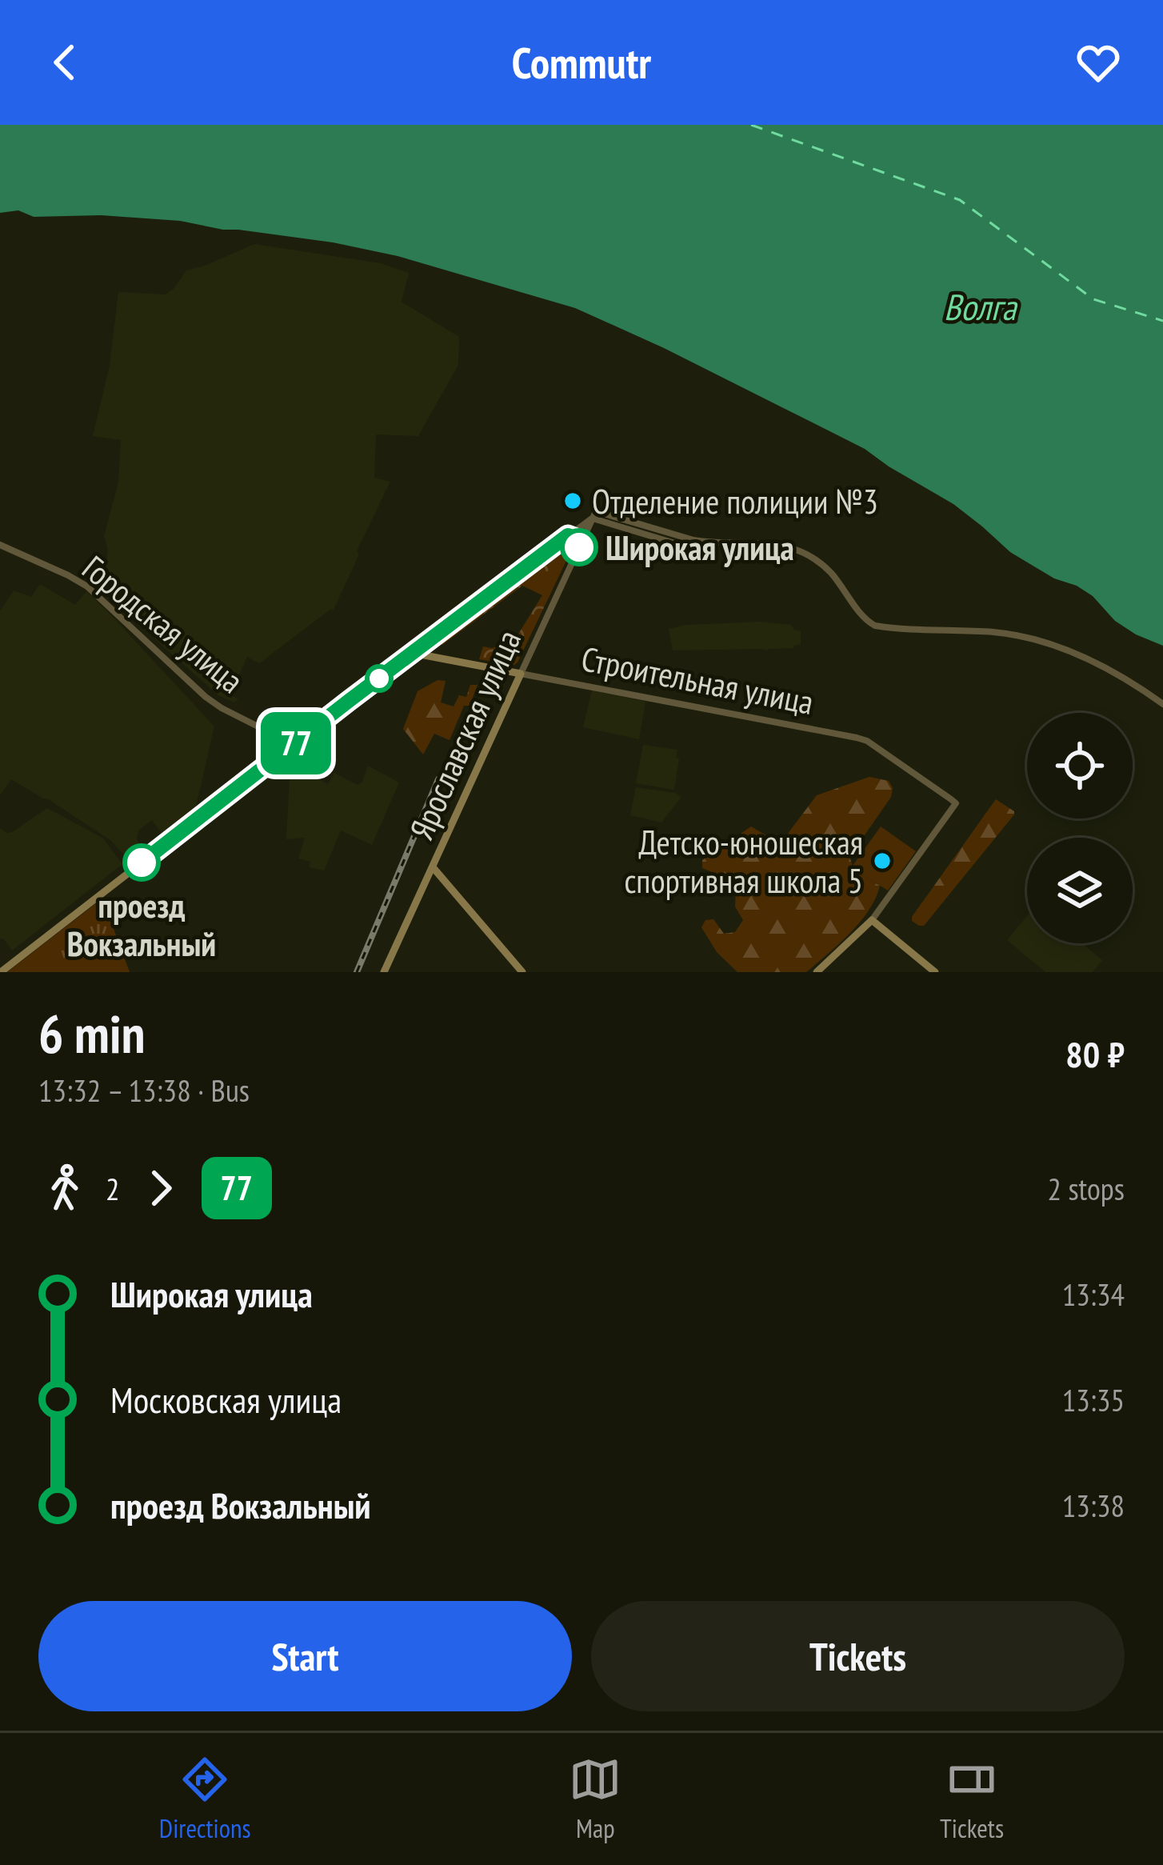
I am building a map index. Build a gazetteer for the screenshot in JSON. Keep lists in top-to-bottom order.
{
  "streets": {
    "main road": ["Строительная улица", "Ярославская улица"],
    "street": ["Городская улица"]
  },
  "crossings": [
    ["Строительная улица", "Ярославская улица"]
  ],
  "water": ["Волга"],
  "places": [
    "Отделение полиции №3",
    "Широкая улица",
    "Детско-юношеская спортивная школа 5",
    "проезд Вокзальный"
  ],
  "lines": ["bus line 77"],
  "page": {
    "header": "Commutr",
    "on_map": "77",
    "heading": ["6 min", "13:32 – 13:38 · Bus", "80 ₽"],
    "legs": ["2", "77", "2 stops"],
    "list": [
      {
        "name": "Широкая улица",
        "value": "13:34"
      },
      {
        "name": "Московская улица",
        "value": "13:35"
      },
      {
        "name": "проезд Вокзальный",
        "value": "13:38"
      }
    ],
    "buttons": ["Start", "Tickets"],
    "tabs": ["Directions", "Map", "Tickets"]
  }
}
